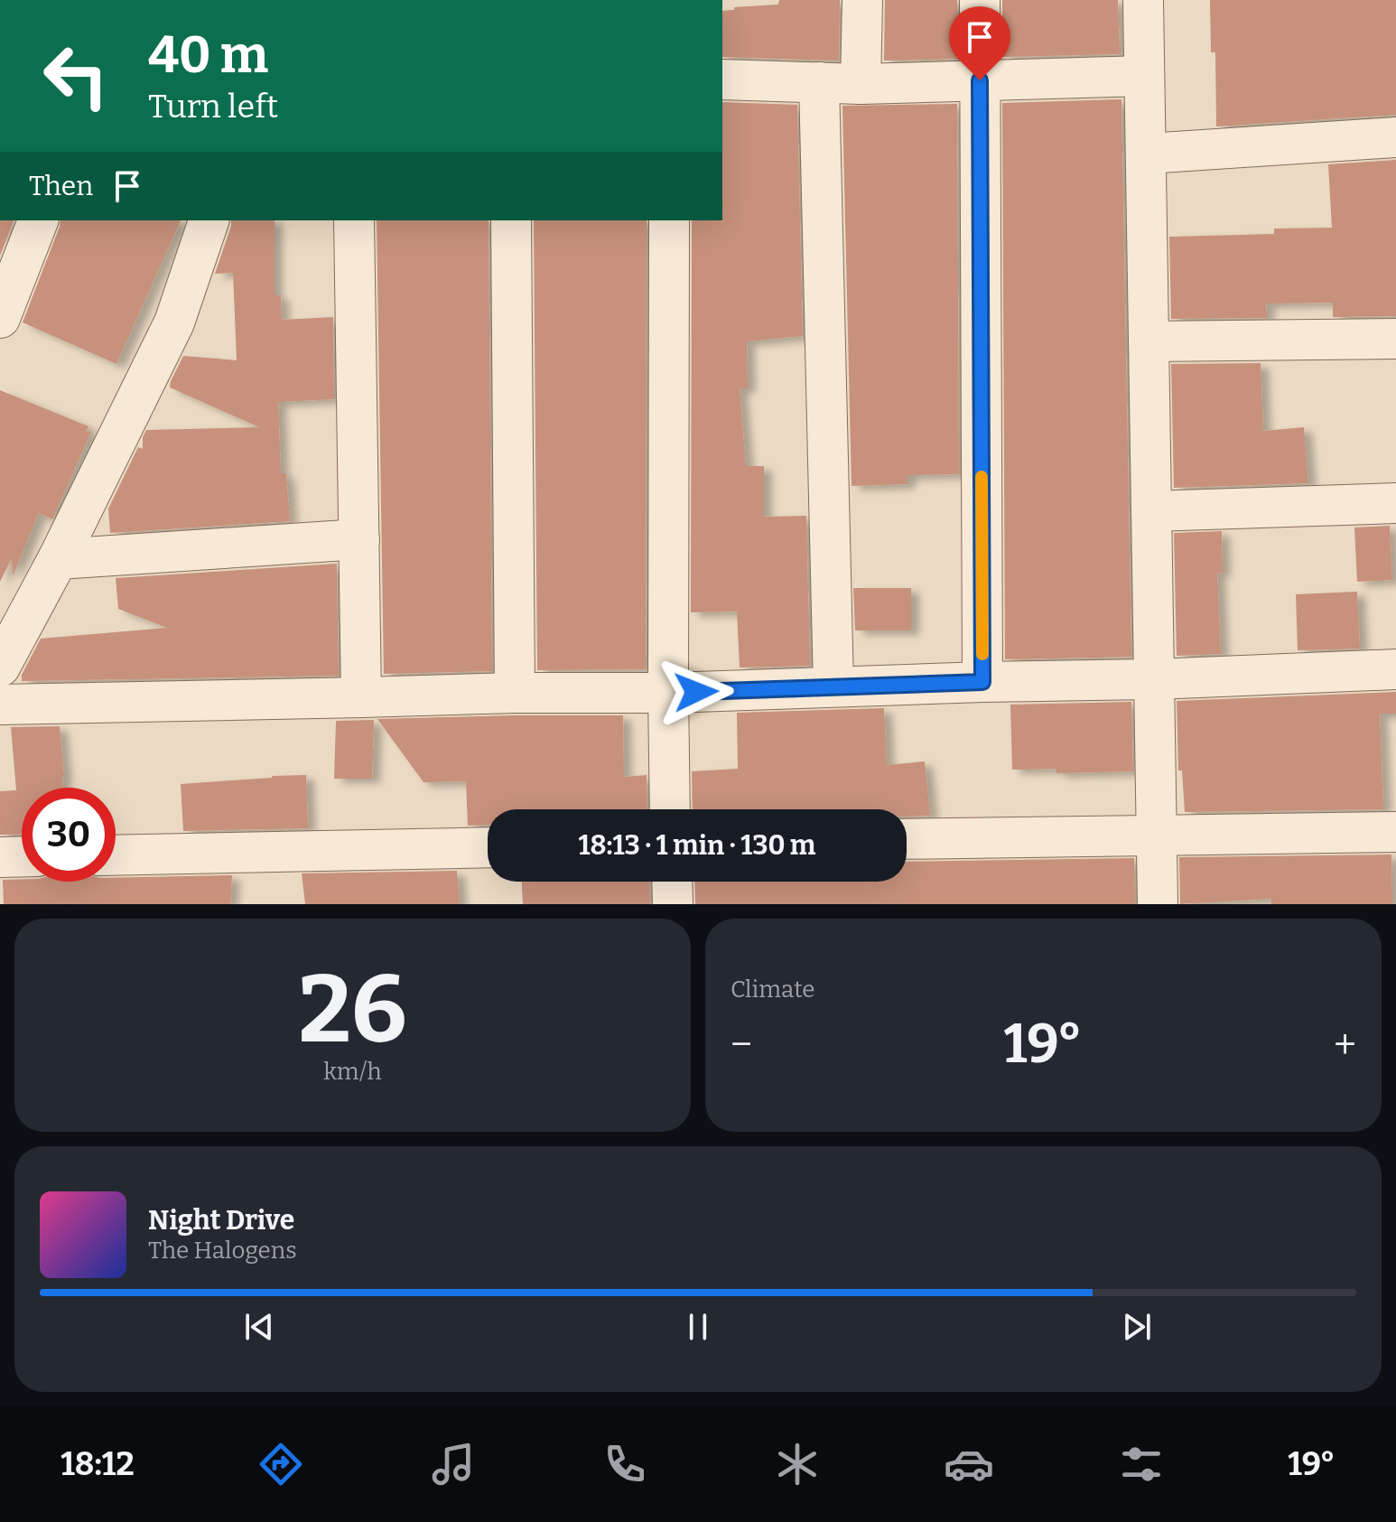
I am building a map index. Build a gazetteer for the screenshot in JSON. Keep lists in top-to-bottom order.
{
  "page": {
    "turn": ["40 m", "Turn left"],
    "then": "Then",
    "limit": "30",
    "trip": "18:13 · 1 min · 130 m",
    "tile": [
      ["26", "km/h"],
      "Climate"
    ],
    "heat": ["−", "19°", "+"],
    "song": ["Night Drive", "The Halogens"],
    "tabs": ["18:12", "19°"]
  }
}
